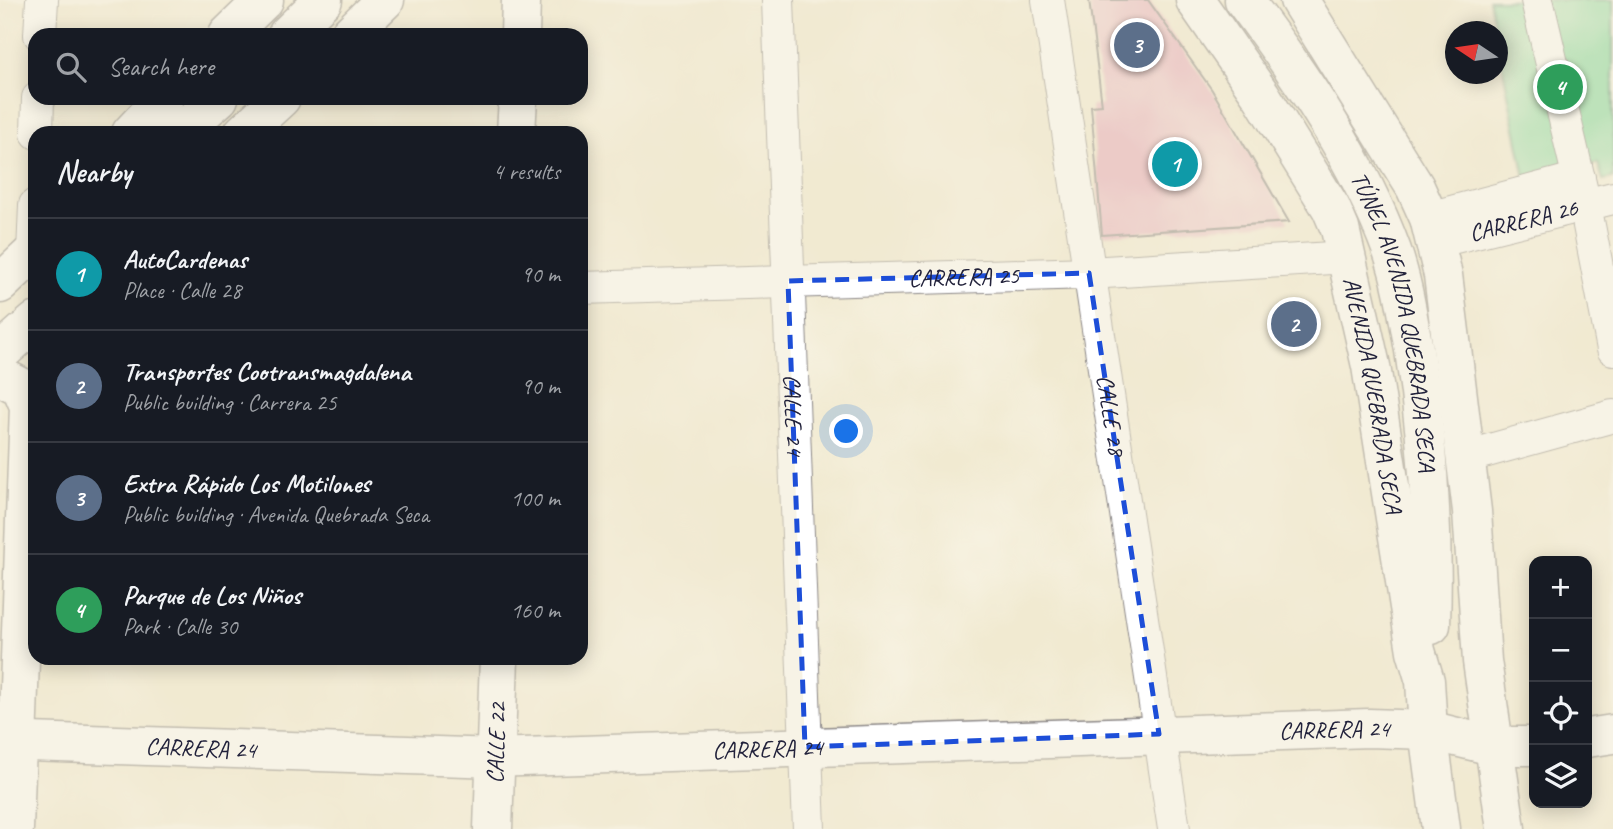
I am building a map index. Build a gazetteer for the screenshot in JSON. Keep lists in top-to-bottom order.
{
  "streets": {
    "main road": [
      "TÚNEL AVENIDA QUEBRADA SECA",
      "AVENIDA QUEBRADA SECA",
      "CARRERA 24",
      "CALLE 22"
    ],
    "street": [
      "CARRERA 26",
      "CARRERA 25",
      "CALLE 28",
      "CALLE 24"
    ]
  },
  "crossings": [
    ["CARRERA 25", "AVENIDA QUEBRADA SECA"],
    ["CARRERA 25", "CALLE 28"],
    ["CARRERA 25", "CALLE 24"],
    ["TÚNEL AVENIDA QUEBRADA SECA", "AVENIDA QUEBRADA SECA"],
    ["AVENIDA QUEBRADA SECA", "CARRERA 24"],
    ["CALLE 28", "CARRERA 24"],
    ["CALLE 24", "CARRERA 24"],
    ["CARRERA 24", "CALLE 22"]
  ],
  "north": "left",
  "page": {
    "pins": [
      "3",
      "4",
      "1",
      "2"
    ],
    "search": "Search here",
    "heading": ["Nearby", "4 results"],
    "list": [
      {
        "mark": "1",
        "name": "AutoCardenas",
        "note": "Place · Calle 28",
        "value": "90 m"
      },
      {
        "mark": "2",
        "name": "Transportes Cootransmagdalena",
        "note": "Public building · Carrera 25",
        "value": "90 m"
      },
      {
        "mark": "3",
        "name": "Extra Rápido Los Motilones",
        "note": "Public building · Avenida Quebrada Seca",
        "value": "100 m"
      },
      {
        "mark": "4",
        "name": "Parque de Los Niños",
        "note": "Park · Calle 30",
        "value": "160 m"
      }
    ],
    "map_buttons": ["+", "−"]
  }
}
